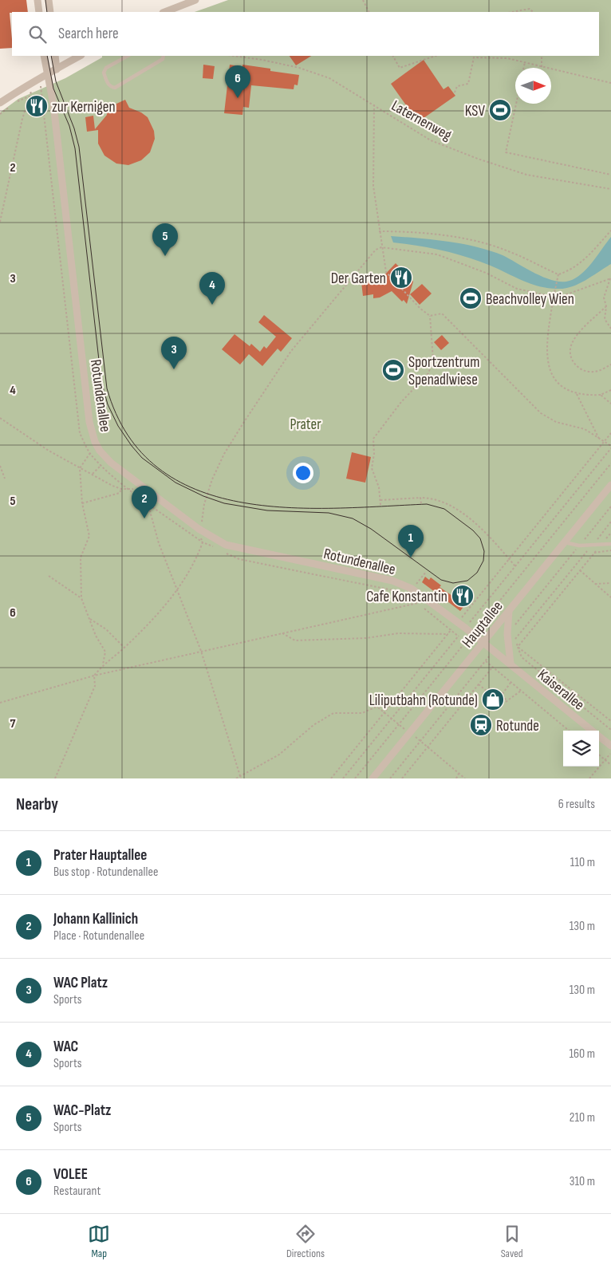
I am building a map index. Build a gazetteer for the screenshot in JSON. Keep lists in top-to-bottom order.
{
  "streets": {
    "street": ["Rotundenallee", "Hauptallee", "Kaiserallee"],
    "path": ["Laternenweg"]
  },
  "crossings": [
    ["Rotundenallee", "Hauptallee"],
    ["Rotundenallee", "Kaiserallee"],
    ["Hauptallee", "Kaiserallee"]
  ],
  "parks": ["Prater"],
  "places": {
    "restaurant": ["zur Kernigen", "Der Garten", "Cafe Konstantin"],
    "sports": ["KSV", "Beachvolley Wien", "Sportzentrum Spenadlwiese"],
    "shop": ["Liliputbahn (Rotunde)"],
    "station": ["Rotunde"]
  },
  "north": "right",
  "page": {
    "search": "Search here",
    "pins": [
      "6",
      "5",
      "4",
      "3",
      "2",
      "1"
    ],
    "heading": ["Nearby", "6 results"],
    "list": [
      {
        "mark": "1",
        "name": "Prater Hauptallee",
        "note": "Bus stop · Rotundenallee",
        "value": "110 m"
      },
      {
        "mark": "2",
        "name": "Johann Kallinich",
        "note": "Place · Rotundenallee",
        "value": "130 m"
      },
      {
        "mark": "3",
        "name": "WAC Platz",
        "note": "Sports",
        "value": "130 m"
      },
      {
        "mark": "4",
        "name": "WAC",
        "note": "Sports",
        "value": "160 m"
      },
      {
        "mark": "5",
        "name": "WAC-Platz",
        "note": "Sports",
        "value": "210 m"
      },
      {
        "mark": "6",
        "name": "VOLEE",
        "note": "Restaurant",
        "value": "310 m"
      }
    ],
    "nav": ["Map", "Directions", "Saved"]
  },
  "grid": {
    "rows": [
      "2",
      "3",
      "4",
      "5",
      "6",
      "7"
    ]
  }
}
